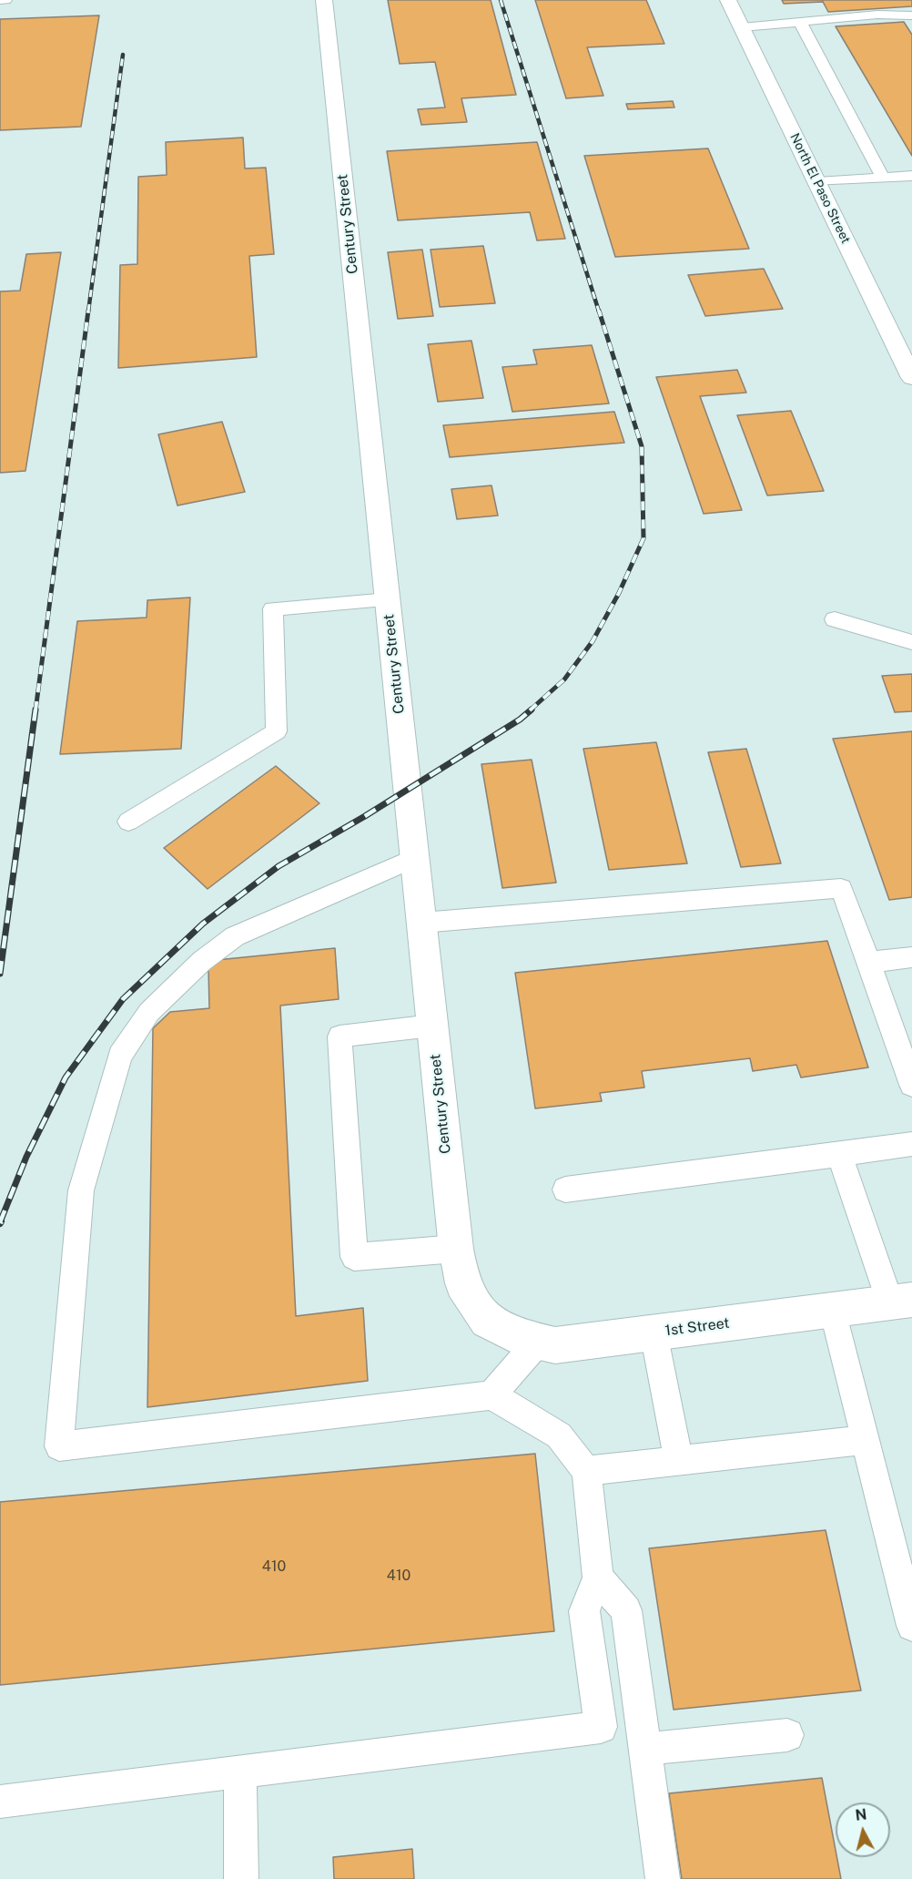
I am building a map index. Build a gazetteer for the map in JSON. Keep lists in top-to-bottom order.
{
  "streets": {
    "street": ["North El Paso Street", "Century Street", "1st Street"]
  },
  "crossings": [
    ["Century Street", "1st Street"]
  ],
  "house_numbers": ["410", "410"],
  "north": "top"
}
